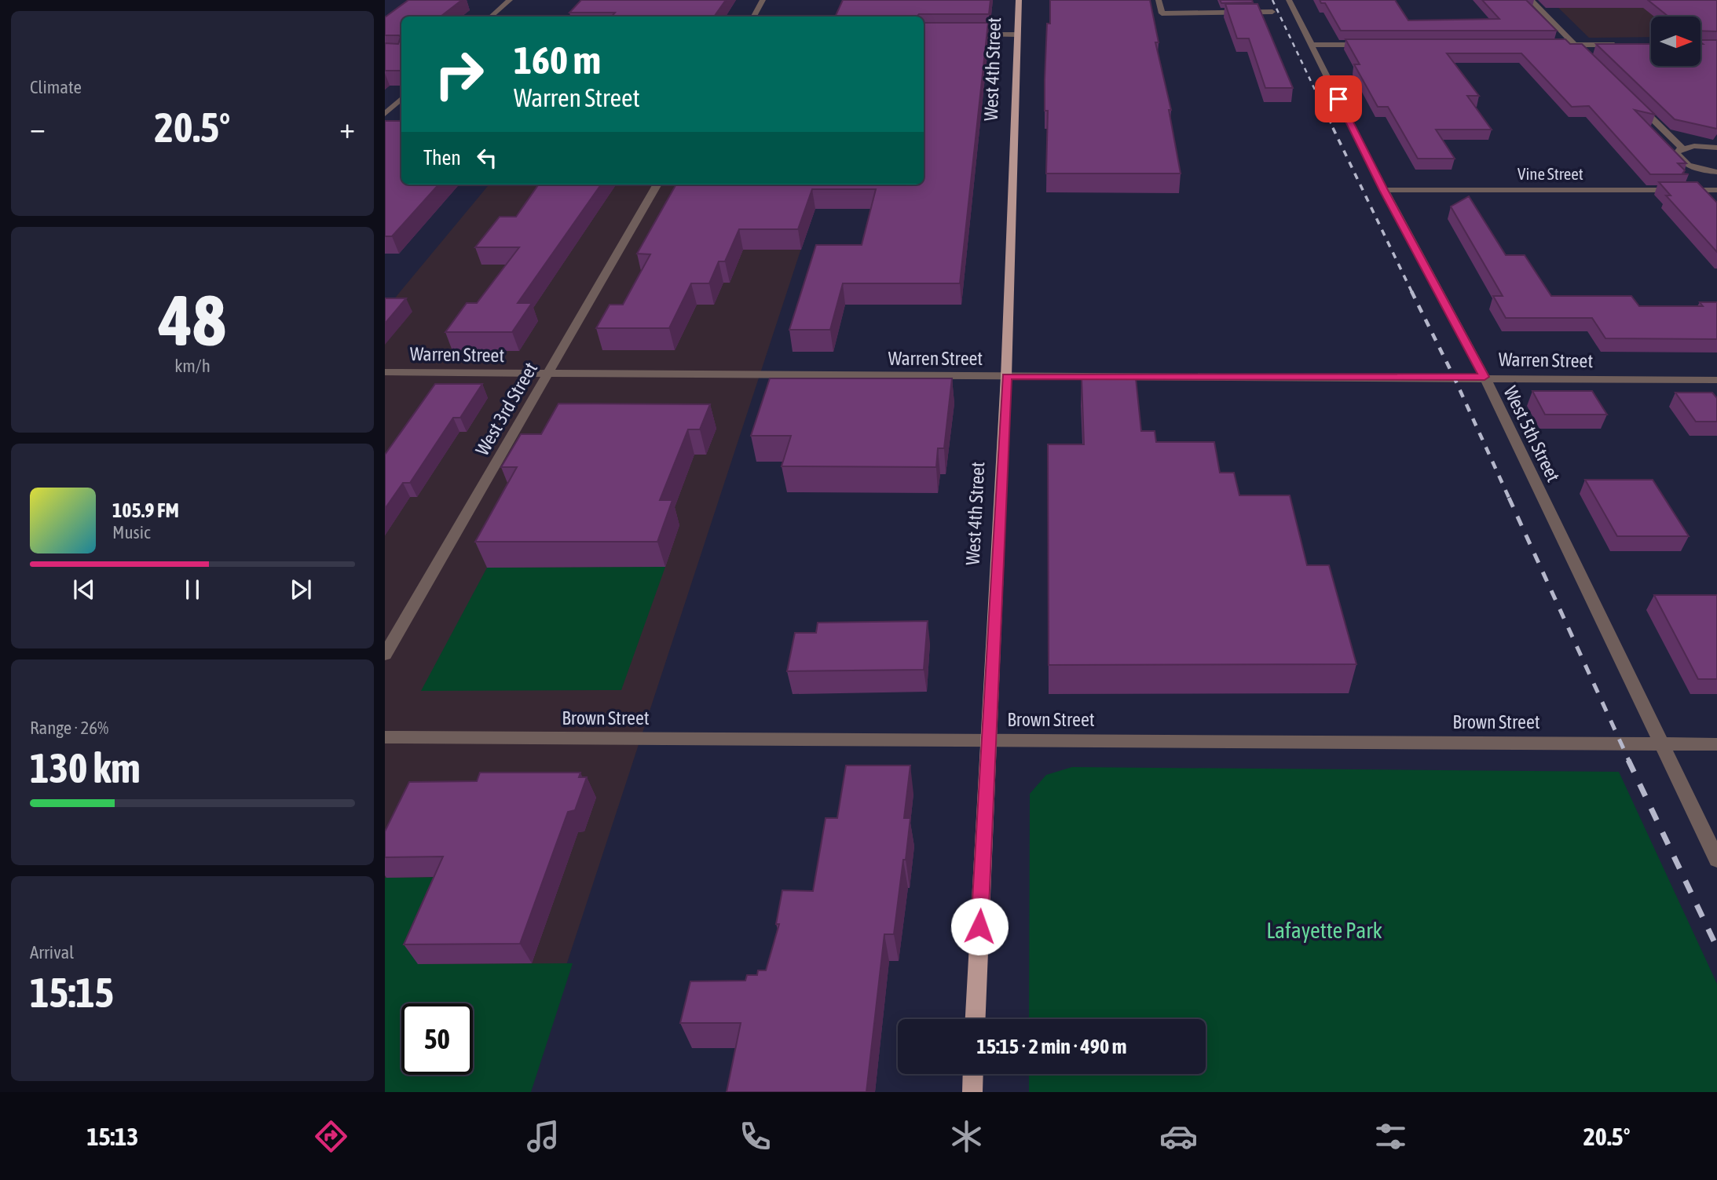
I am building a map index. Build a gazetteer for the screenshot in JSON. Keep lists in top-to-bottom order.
{
  "streets": {
    "main road": ["West 4th Street"],
    "street": [
      "Vine Street",
      "Warren Street",
      "West 3rd Street",
      "West 5th Street",
      "Brown Street"
    ]
  },
  "crossings": [
    ["West 4th Street", "Warren Street"],
    ["West 4th Street", "Brown Street"],
    ["Vine Street", "West 5th Street"],
    ["Warren Street", "West 3rd Street"],
    ["Warren Street", "West 5th Street"],
    ["West 5th Street", "Brown Street"]
  ],
  "parks": ["Lafayette Park"],
  "north": "right",
  "page": {
    "tile": [
      "Climate",
      ["48", "km/h"],
      ["Range · 26%", "130 km"],
      ["Arrival", "15:15"]
    ],
    "turn": ["160 m", "Warren Street"],
    "heat": ["−", "20.5°", "+"],
    "then": "Then",
    "song": ["105.9 FM", "Music"],
    "limit": "50",
    "trip": "15:15 · 2 min · 490 m",
    "tabs": ["15:13", "20.5°"]
  }
}
